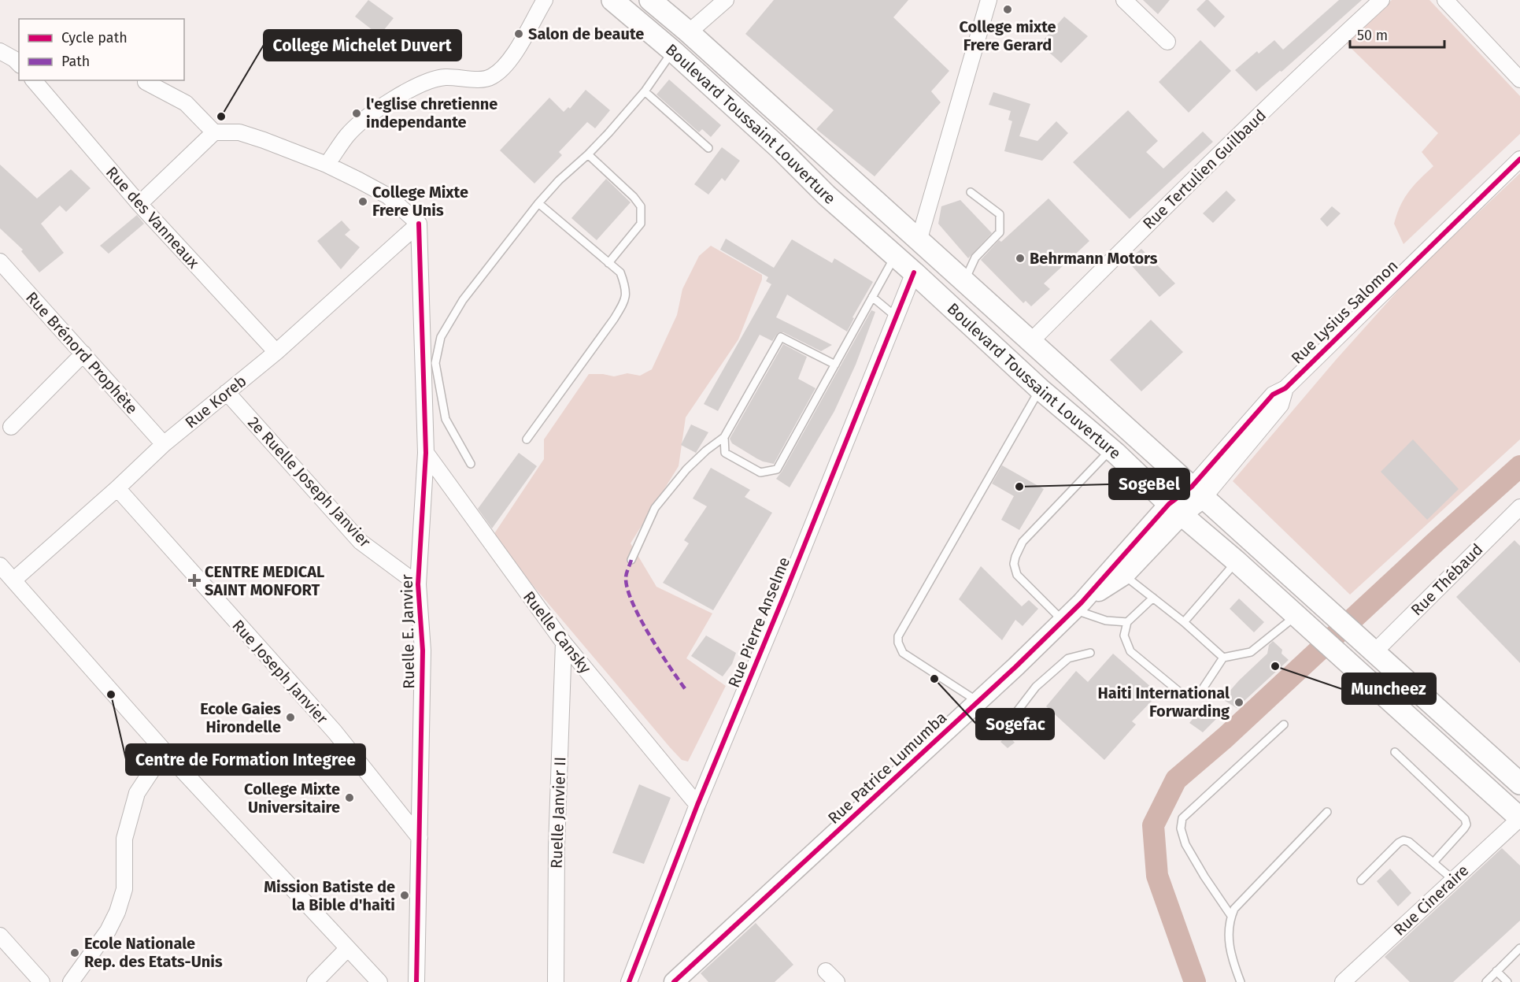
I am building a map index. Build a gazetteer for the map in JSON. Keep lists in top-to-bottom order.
{
  "streets": {
    "main road": ["Boulevard Toussaint Louverture"],
    "street": [
      "Rue Tertulien Guilbaud",
      "Rue des Vanneaux",
      "Rue Lysius Salomon",
      "Rue Brénord Prophète",
      "Rue Koreb",
      "2e Ruelle Joseph Janvier",
      "Rue Thébaud",
      "Rue Pierre Anselme",
      "Ruelle E. Janvier",
      "Ruelle Cansky",
      "Rue Joseph Janvier",
      "Rue Patrice Lumumba",
      "Ruelle Janvier II",
      "Rue Cineraire"
    ]
  },
  "crossings": [
    ["Boulevard Toussaint Louverture", "Rue Tertulien Guilbaud"],
    ["Boulevard Toussaint Louverture", "Rue Lysius Salomon"],
    ["Boulevard Toussaint Louverture", "Rue Thébaud"],
    ["Boulevard Toussaint Louverture", "Rue Pierre Anselme"],
    ["Boulevard Toussaint Louverture", "Rue Patrice Lumumba"],
    ["Boulevard Toussaint Louverture", "Rue Cineraire"],
    ["Rue des Vanneaux", "Rue Koreb"],
    ["Rue Brénord Prophète", "Rue Koreb"],
    ["Rue Koreb", "2e Ruelle Joseph Janvier"],
    ["Rue Koreb", "Ruelle E. Janvier"],
    ["Rue Koreb", "Rue Joseph Janvier"],
    ["2e Ruelle Joseph Janvier", "Ruelle E. Janvier"],
    ["Rue Pierre Anselme", "Ruelle Cansky"],
    ["Ruelle E. Janvier", "Ruelle Cansky"],
    ["Ruelle E. Janvier", "Rue Joseph Janvier"],
    ["Ruelle Cansky", "Ruelle Janvier II"]
  ],
  "places": {
    "other": [
      "College mixte Frere Gerard",
      "Salon de beaute",
      "l'eglise chretienne independante",
      "College Michelet Duvert",
      "College Mixte Frere Unis",
      "Behrmann Motors",
      "SogeBel",
      "Muncheez",
      "Sogefac",
      "Centre de Formation Integree",
      "Haiti International Forwarding",
      "Ecole Gaies Hirondelle",
      "College Mixte Universitaire",
      "Mission Batiste de la Bible d'haiti",
      "Ecole Nationale Rep. des Etats-Unis"
    ],
    "health": ["CENTRE MEDICAL SAINT MONFORT"]
  },
  "legend": ["Cycle path", "Path"],
  "scale_bar": "50 m"
}
